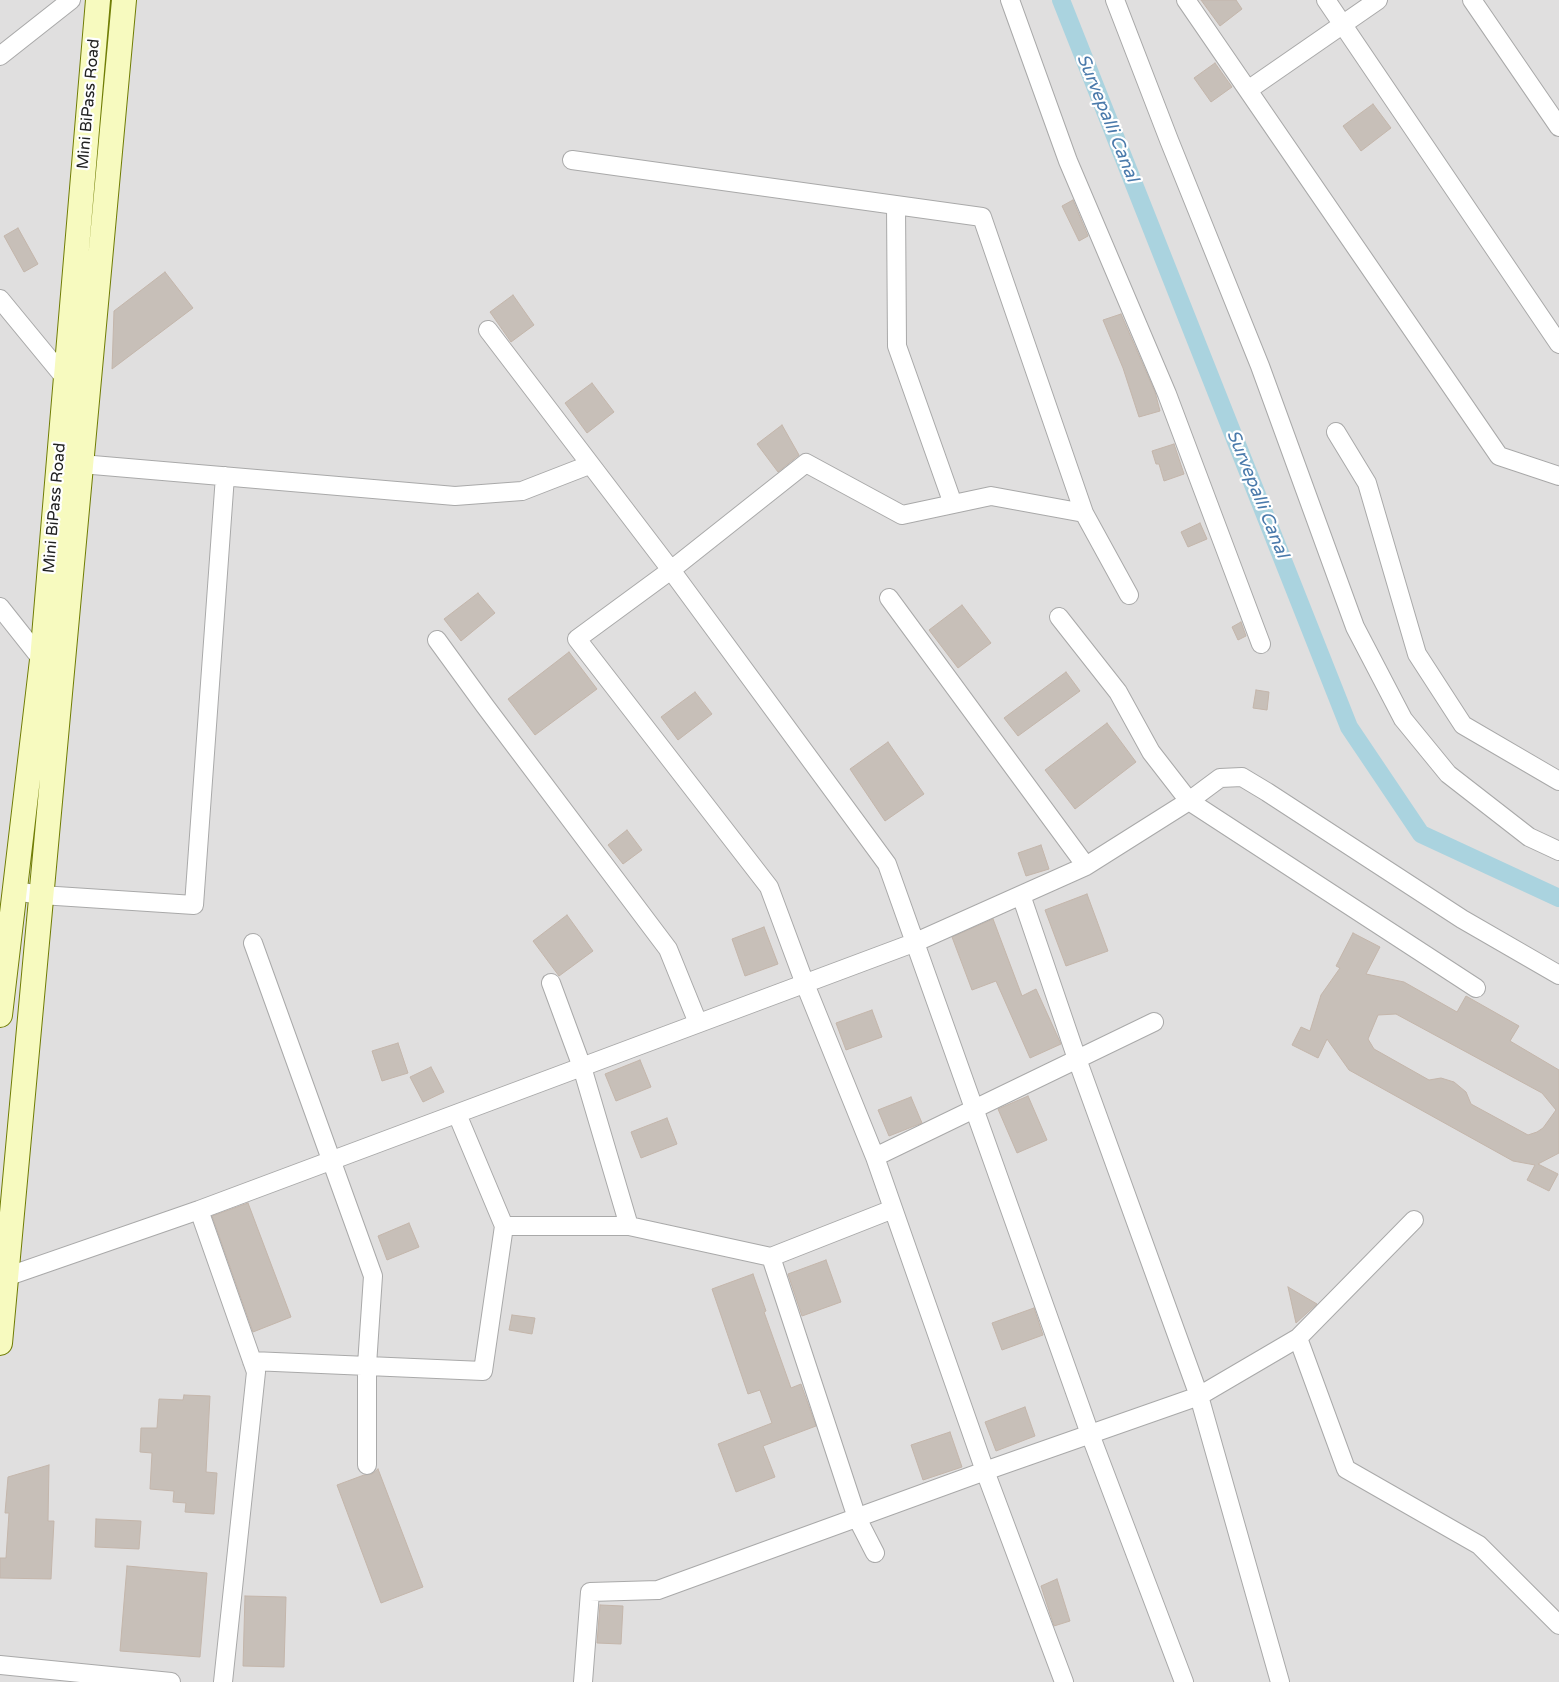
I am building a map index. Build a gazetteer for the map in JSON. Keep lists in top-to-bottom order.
{
  "streets": {
    "main road": ["Mini BiPass Road"]
  },
  "water": ["Survepalli Canal"]
}
